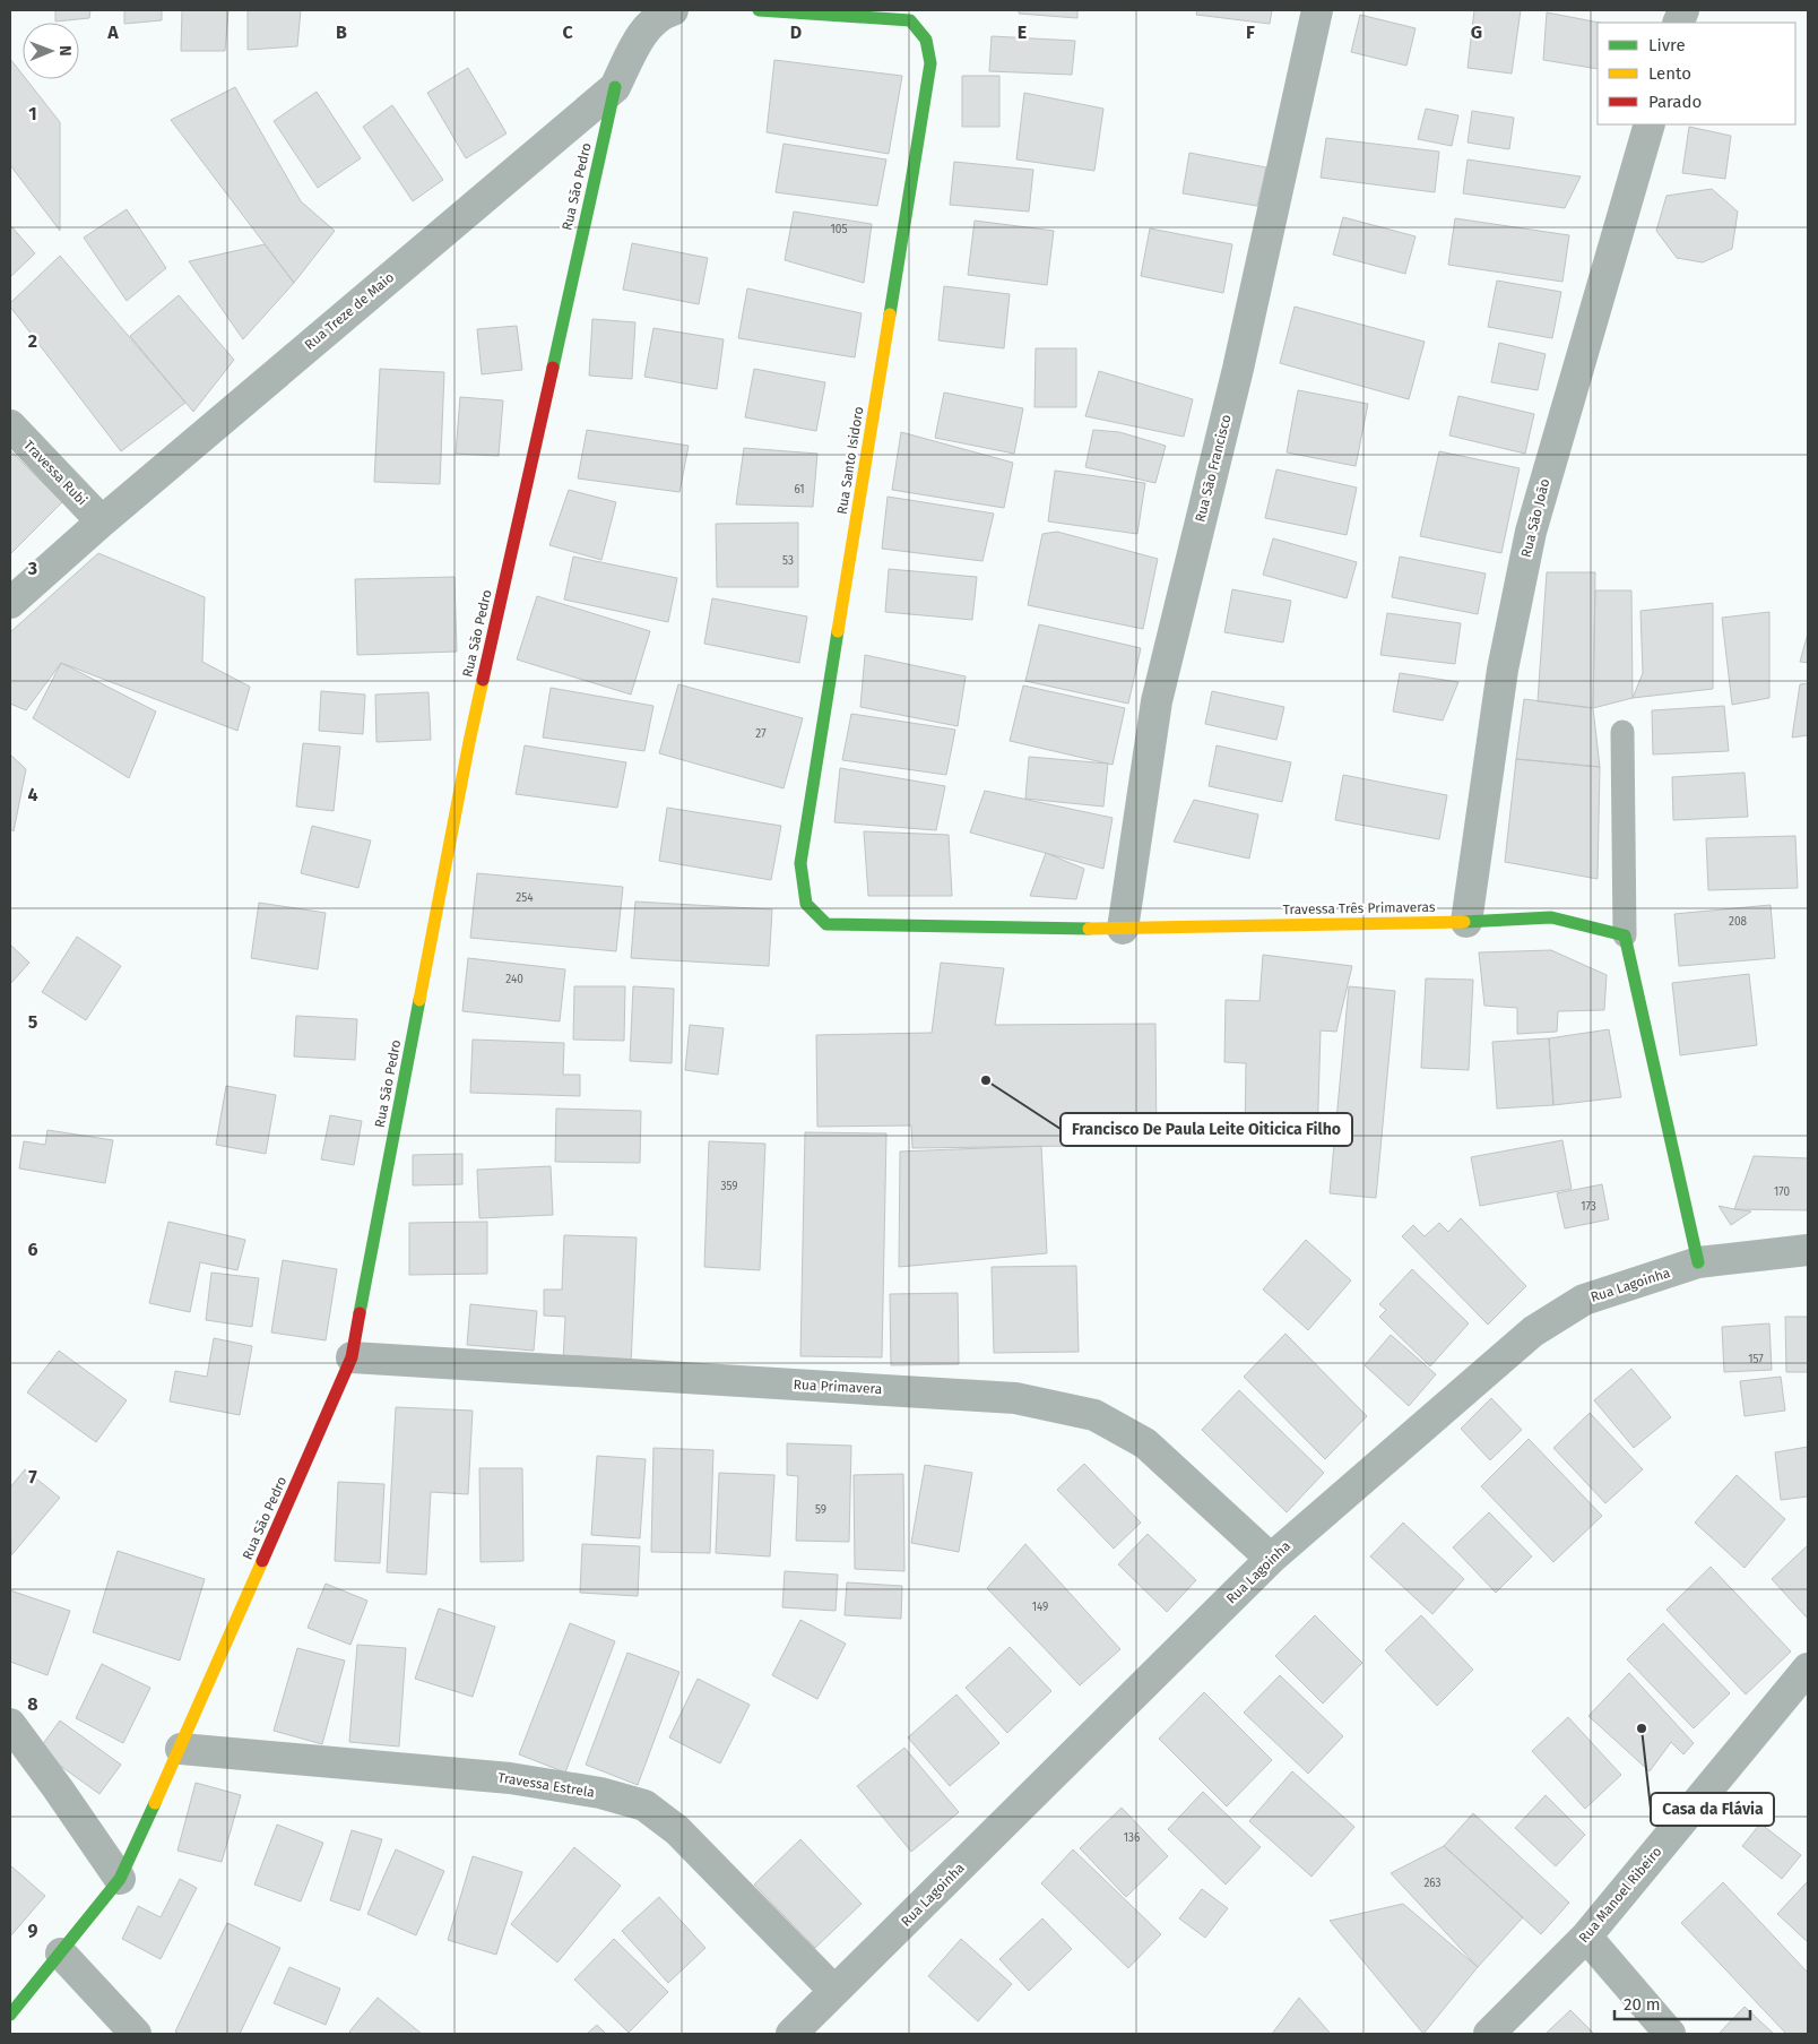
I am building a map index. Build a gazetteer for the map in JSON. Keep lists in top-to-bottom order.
{
  "streets": {
    "street": [
      "Rua São Pedro",
      "Rua Treze de Maio",
      "Rua Santo Isidoro",
      "Rua São Francisco",
      "Travessa Rubi",
      "Rua São João",
      "Travessa Três Primaveras",
      "Rua Lagoinha",
      "Rua Primavera",
      "Travessa Estrela",
      "Rua Manoel Ribeiro"
    ]
  },
  "crossings": [
    ["Rua São Pedro", "Rua Treze de Maio"],
    ["Rua São Pedro", "Rua Primavera"],
    ["Rua São Pedro", "Travessa Estrela"],
    ["Rua Treze de Maio", "Travessa Rubi"],
    ["Rua Santo Isidoro", "Travessa Três Primaveras"],
    ["Rua São Francisco", "Travessa Três Primaveras"],
    ["Rua São João", "Travessa Três Primaveras"],
    ["Rua Lagoinha", "Rua Primavera"],
    ["Rua Lagoinha", "Travessa Estrela"]
  ],
  "places": ["Francisco De Paula Leite Oiticica Filho", "Casa da Flávia"],
  "house_numbers": [
    "105",
    "61",
    "53",
    "27",
    "254",
    "208",
    "240",
    "359",
    "170",
    "173",
    "157",
    "59",
    "149",
    "136",
    "263"
  ],
  "legend": ["Livre", "Lento", "Parado"],
  "scale_bar": "20 m",
  "north": "right",
  "grid": {
    "columns": [
      "A",
      "B",
      "C",
      "D",
      "E",
      "F",
      "G"
    ],
    "rows": [
      "1",
      "2",
      "3",
      "4",
      "5",
      "6",
      "7",
      "8",
      "9"
    ]
  }
}
